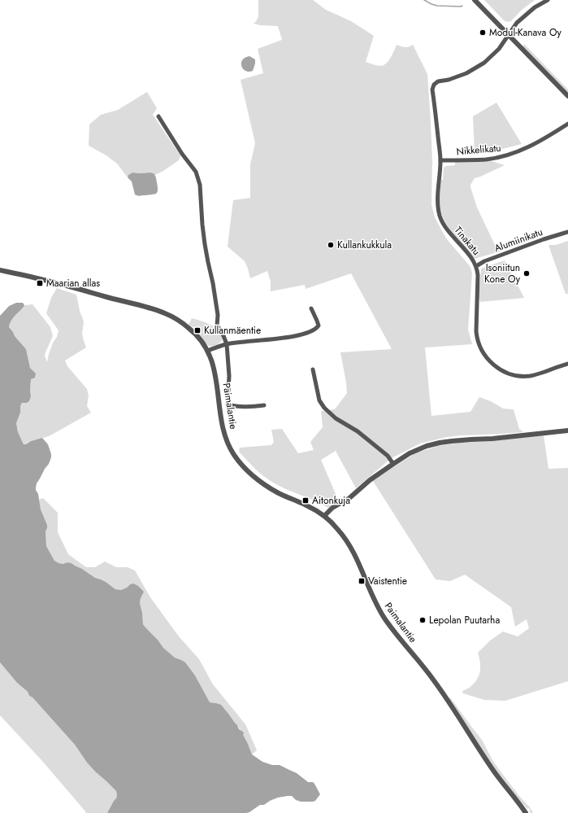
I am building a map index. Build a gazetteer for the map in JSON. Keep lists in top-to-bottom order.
{
  "streets": {
    "street": [
      "Nikkelikatu",
      "Alumiinikatu",
      "Tinakatu",
      "Paimalantie"
    ]
  },
  "crossings": [
    ["Nikkelikatu", "Tinakatu"],
    ["Alumiinikatu", "Tinakatu"]
  ],
  "places": {
    "other": [
      "Modul-Kanava Oy",
      "Kullankukkula",
      "Isoniitun Kone Oy",
      "Lepolan Puutarha"
    ],
    "transit": [
      "Maarian allas",
      "Kullanmäentie",
      "Aitonkuja",
      "Vaistentie"
    ]
  }
}
